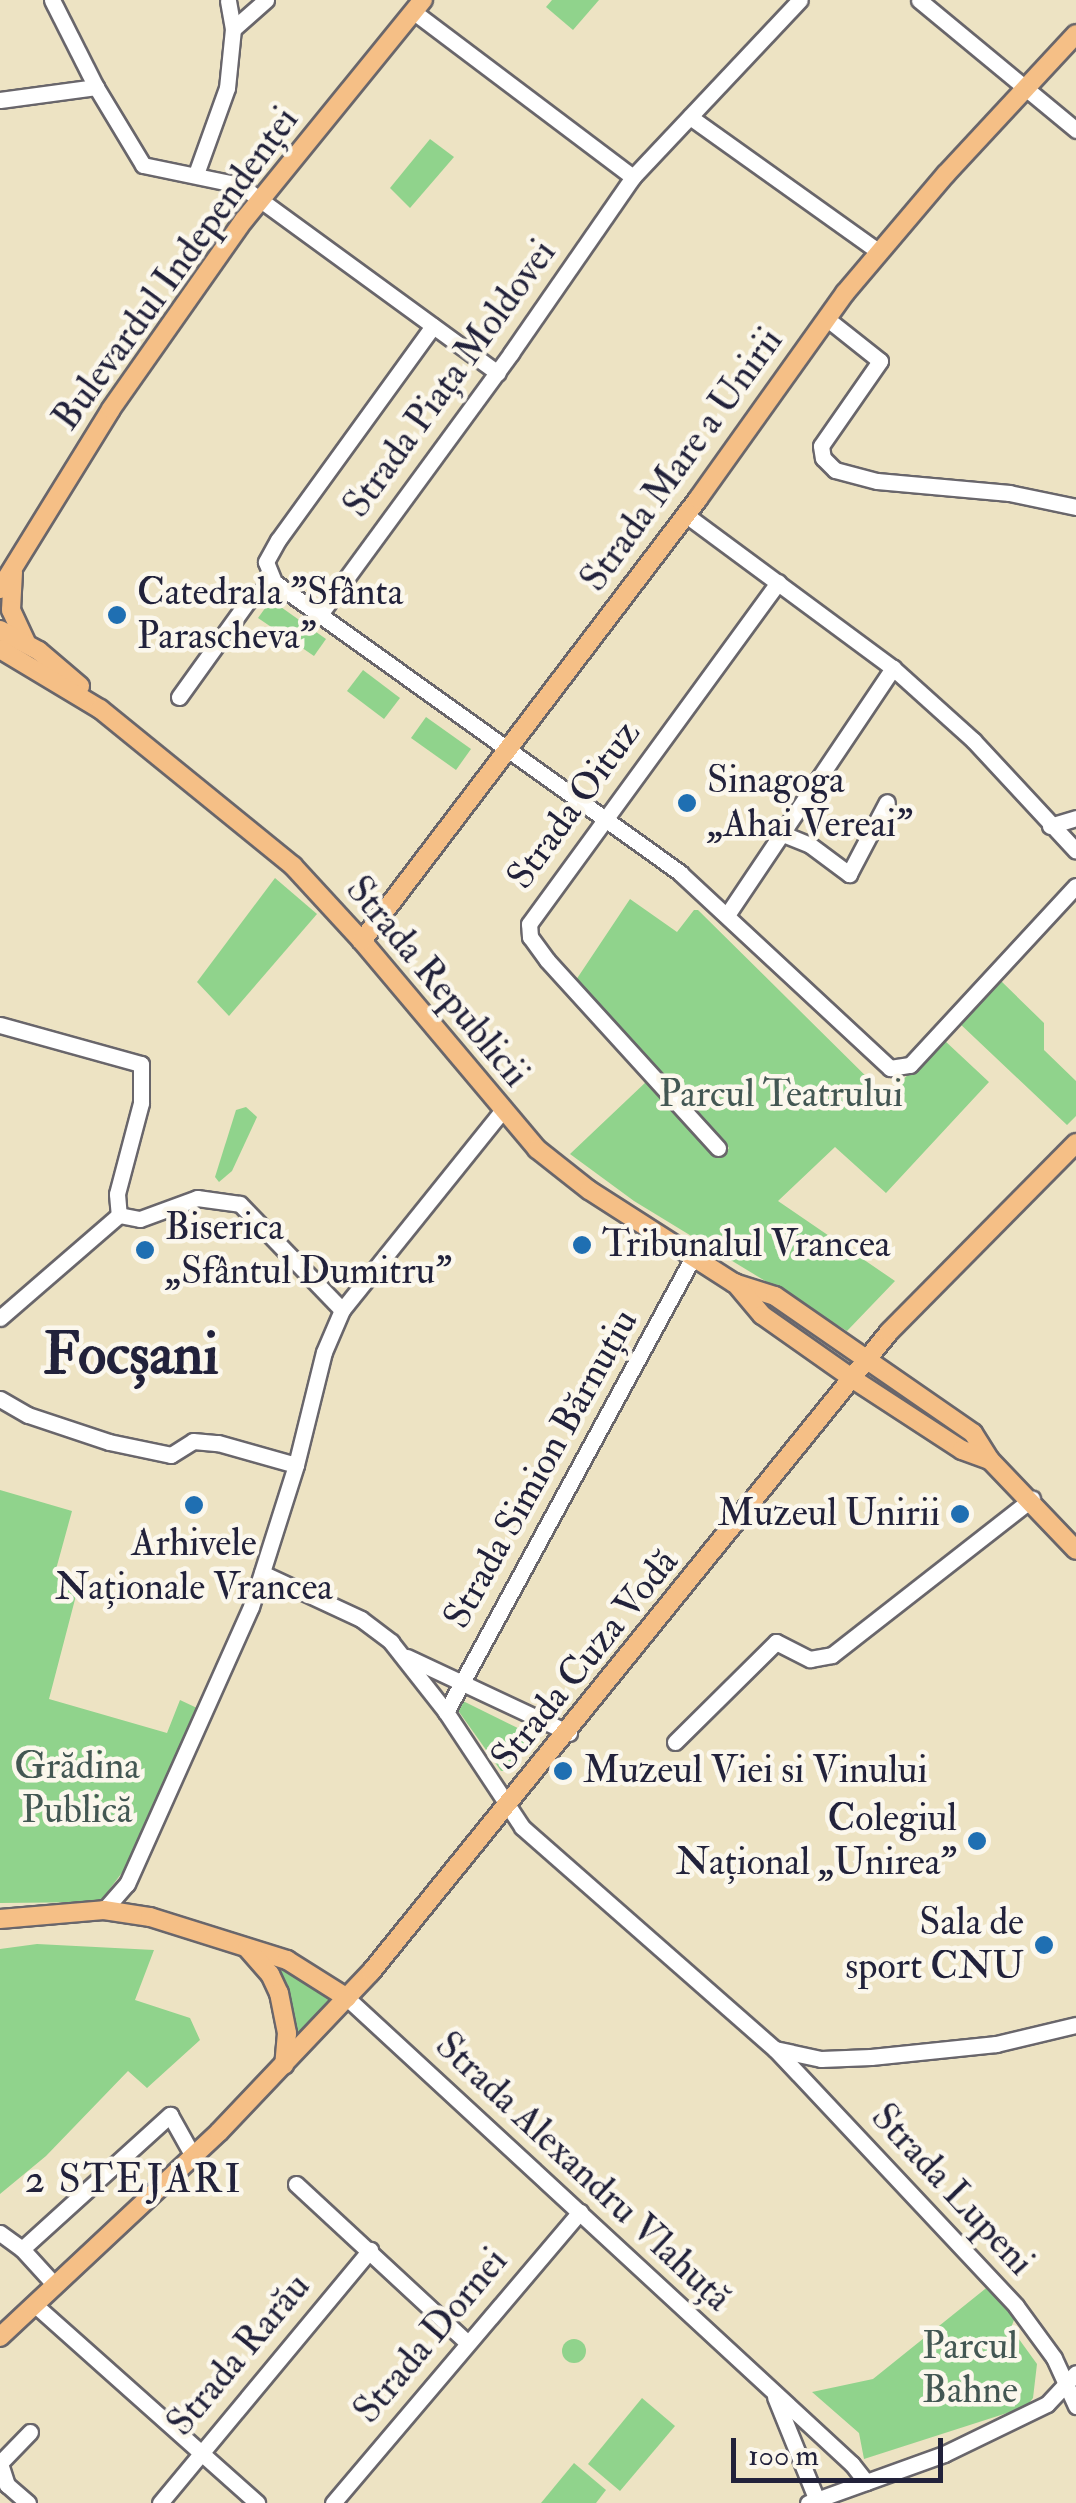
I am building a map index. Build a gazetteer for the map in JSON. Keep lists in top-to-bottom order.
{
  "streets": {
    "main road": [
      "Bulevardul Independenței",
      "Strada Mare a Unirii",
      "Strada Republicii",
      "Strada Cuza Vodă"
    ],
    "street": [
      "Strada Piața Moldovei",
      "Strada Oituz",
      "Strada Simion Bărnuțiu",
      "Strada Alexandru Vlahuță",
      "Strada Lupeni",
      "Strada Dornei",
      "Strada Rarău"
    ]
  },
  "crossings": [
    ["Strada Mare a Unirii", "Strada Republicii"],
    ["Strada Republicii", "Strada Simion Bărnuțiu"],
    ["Strada Republicii", "Strada Cuza Vodă"],
    ["Strada Simion Bărnuțiu", "Strada Lupeni"],
    ["Strada Cuza Vodă", "Strada Alexandru Vlahuță"],
    ["Strada Cuza Vodă", "Strada Lupeni"],
    ["Strada Alexandru Vlahuță", "Strada Lupeni"],
    ["Strada Alexandru Vlahuță", "Strada Dornei"]
  ],
  "districts": ["Focșani", "2 STEJARI"],
  "parks": ["Parcul Teatrului", "Grădina Publică", "Parcul Bahne"],
  "places": [
    "Catedrala \"Sfânta Parascheva\"",
    "Sinagoga „Ahai Vereai\"",
    "Tribunalul Vrancea",
    "Biserica „Sfântul Dumitru\"",
    "Arhivele Naționale Vrancea",
    "Muzeul Unirii",
    "Muzeul Viei si Vinului",
    "Colegiul Național „Unirea\"",
    "Sala de sport CNU"
  ],
  "scale_bar": "100 m"
}
